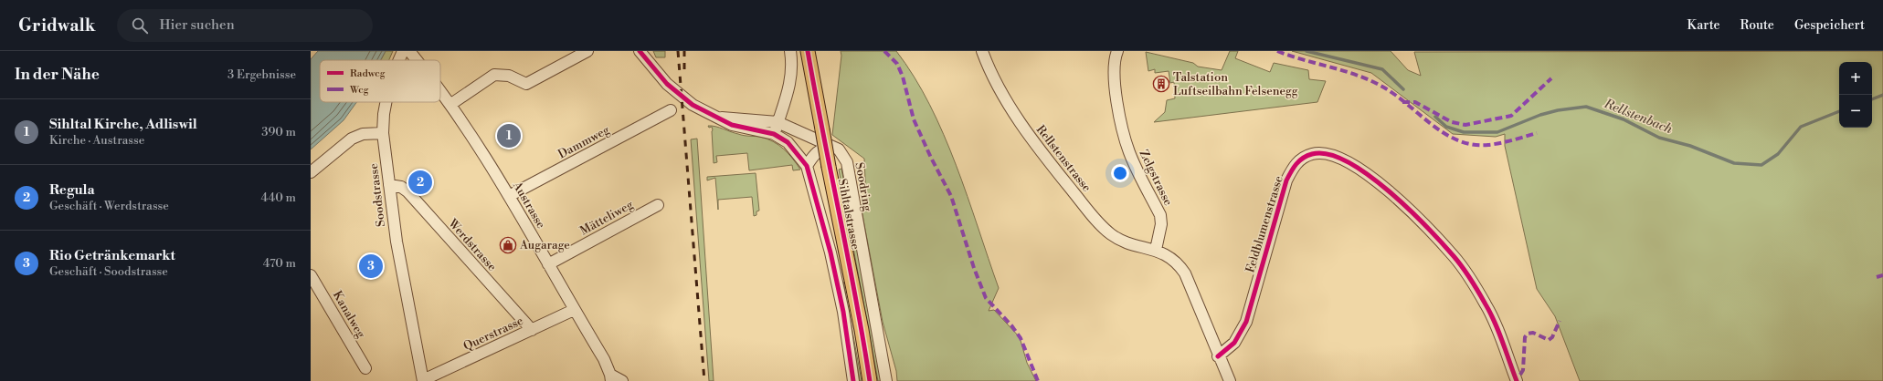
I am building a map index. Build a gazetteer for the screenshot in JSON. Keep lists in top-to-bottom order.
{
  "streets": {
    "main road": ["Sihltalstrasse"],
    "street": [
      "Dammweg",
      "Rellstenstrasse",
      "Zelgstrasse",
      "Soodring",
      "Soodstrasse",
      "Austrasse",
      "Mätteliweg",
      "Feldblumenstrasse",
      "Werdstrasse",
      "Kanalweg",
      "Querstrasse"
    ]
  },
  "crossings": [
    ["Dammweg", "Austrasse"],
    ["Rellstenstrasse", "Zelgstrasse"],
    ["Soodstrasse", "Werdstrasse"],
    ["Soodstrasse", "Querstrasse"],
    ["Austrasse", "Mätteliweg"],
    ["Austrasse", "Querstrasse"],
    ["Werdstrasse", "Querstrasse"]
  ],
  "water": ["Rellstenbach"],
  "places": {
    "building": ["Talstation Luftseilbahn Felsenegg"],
    "shop": ["Augarage"]
  },
  "legend": ["Radweg", "Weg"],
  "page": {
    "header": "Gridwalk",
    "search": "Hier suchen",
    "nav": ["Karte", "Route", "Gespeichert"],
    "heading": ["In der Nähe", "3 Ergebnisse"],
    "map_buttons": ["+", "−"],
    "list": [
      {
        "mark": "1",
        "name": "Sihltal Kirche, Adliswil",
        "note": "Kirche · Austrasse",
        "value": "390 m"
      },
      {
        "mark": "2",
        "name": "Regula",
        "note": "Geschäft · Werdstrasse",
        "value": "440 m"
      },
      {
        "mark": "3",
        "name": "Rio Getränkemarkt",
        "note": "Geschäft · Soodstrasse",
        "value": "470 m"
      }
    ],
    "pins": ["1", "2", "3"]
  }
}
